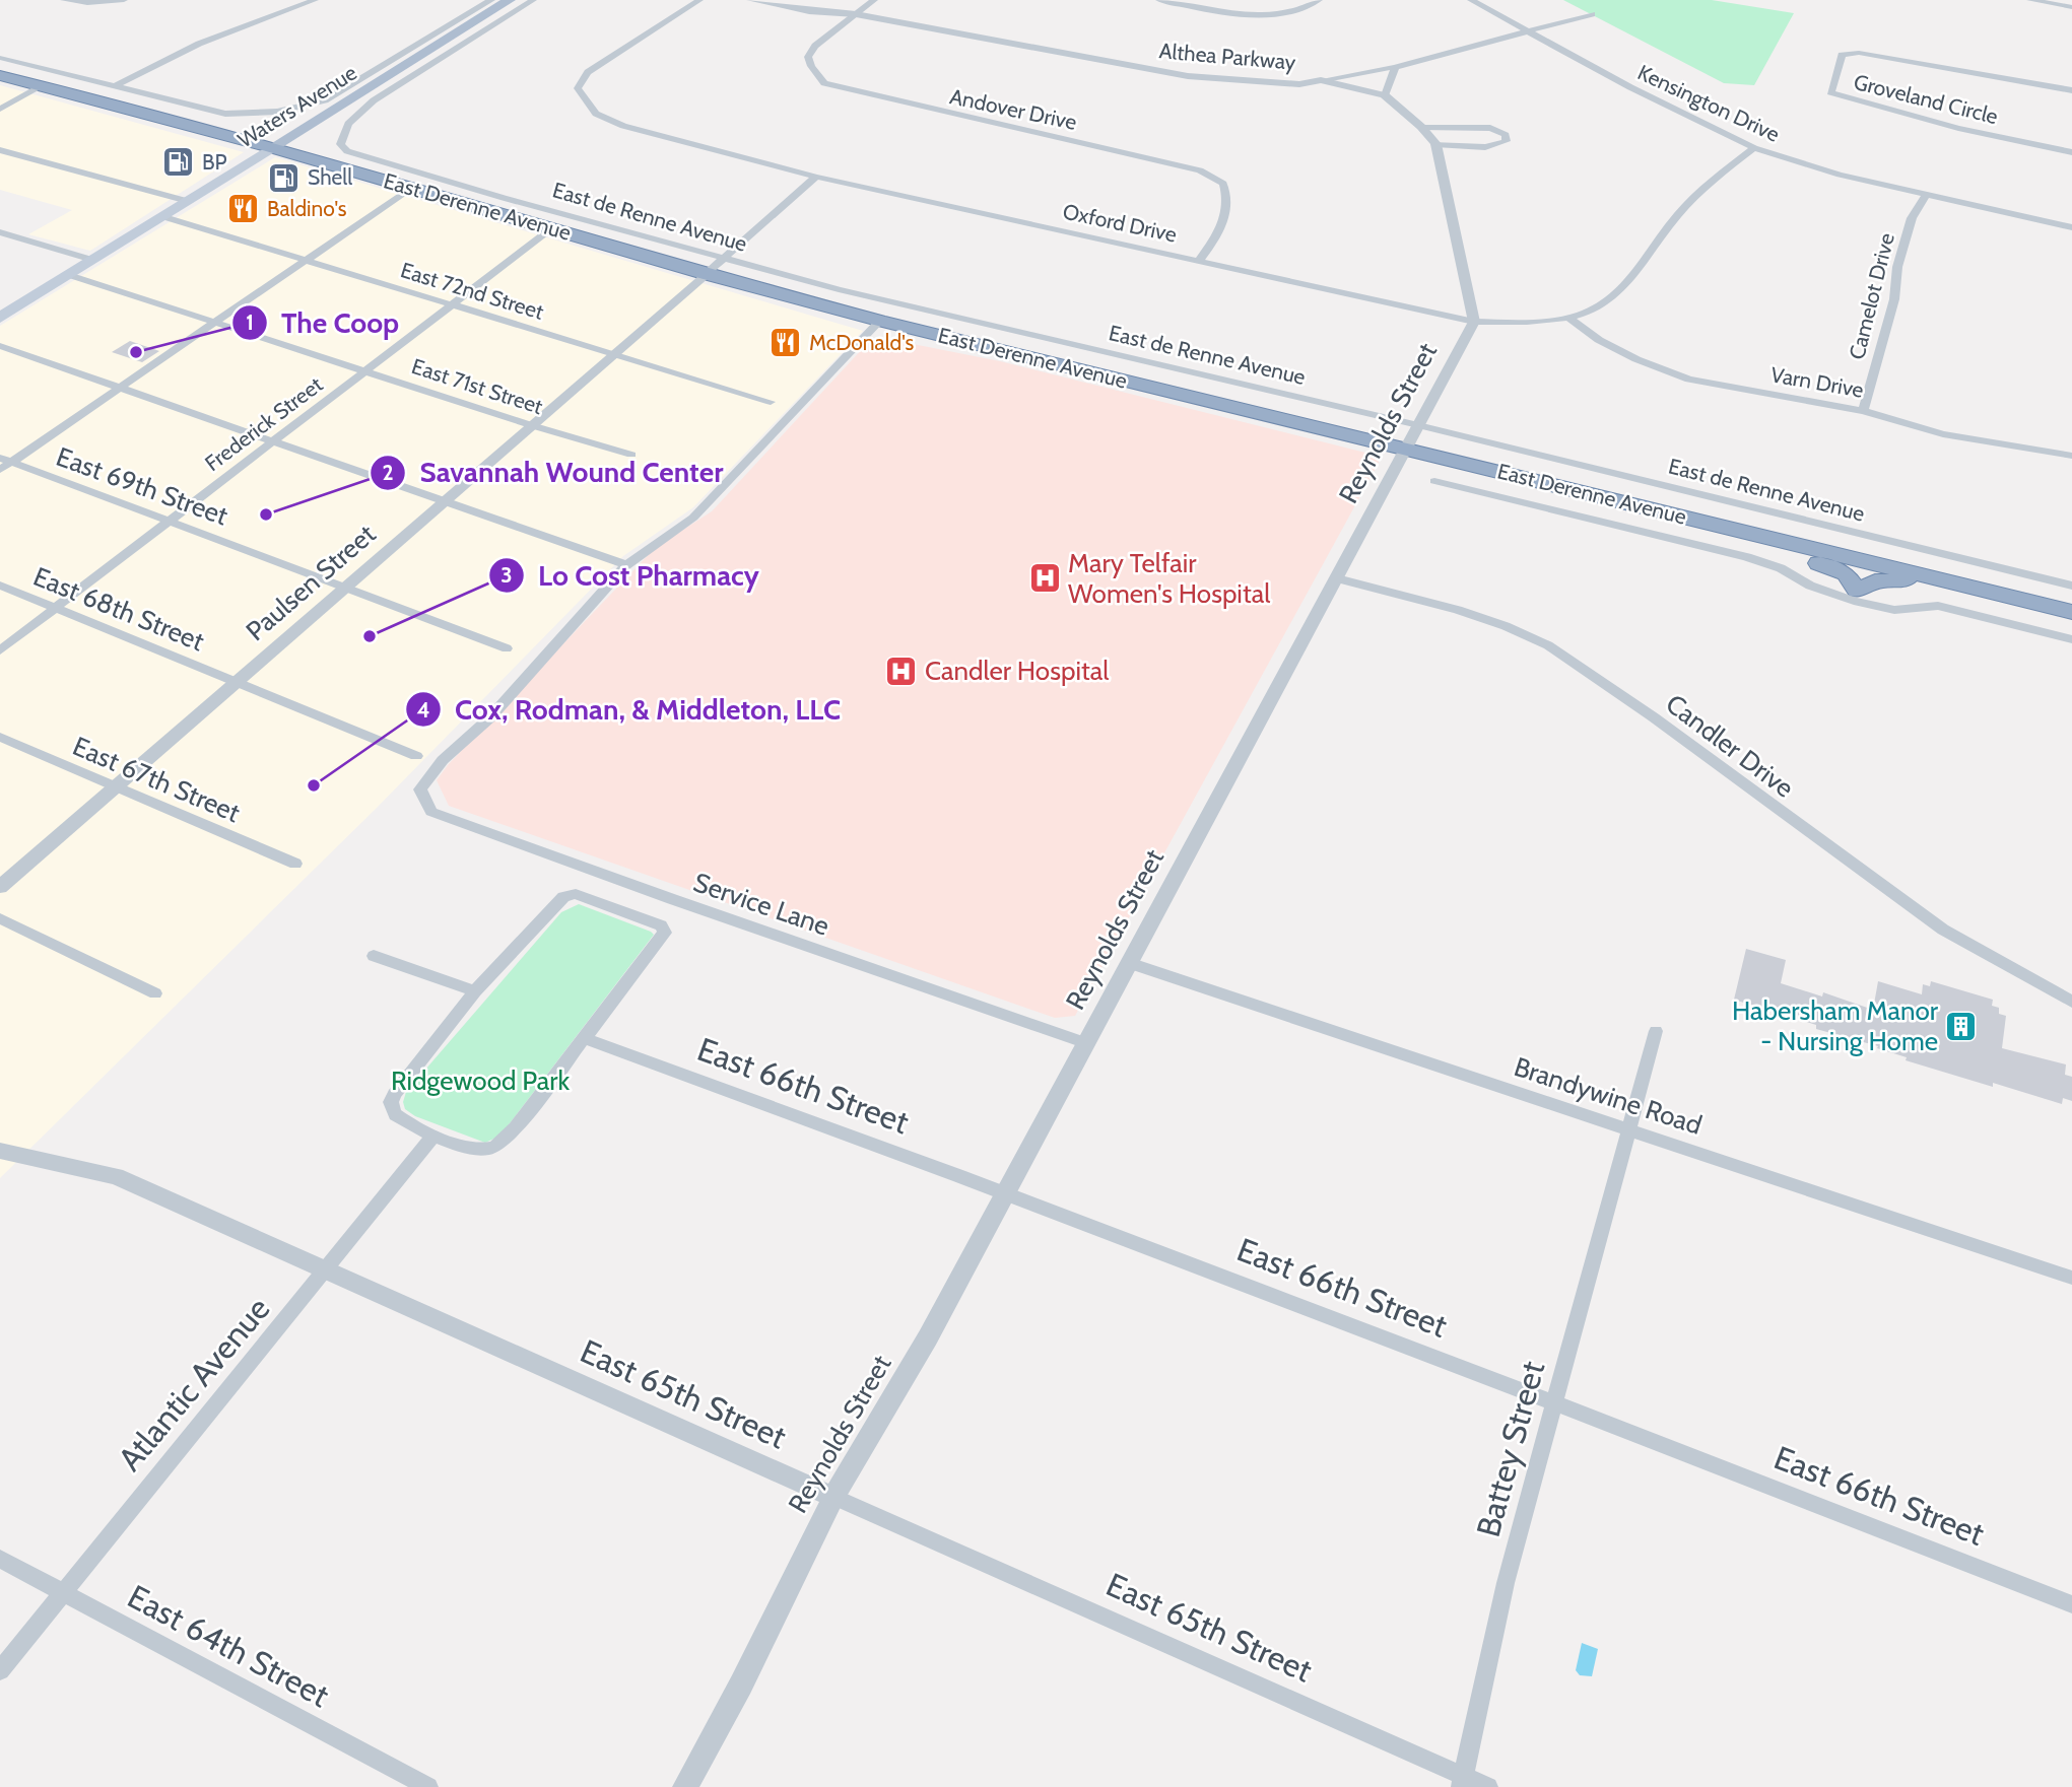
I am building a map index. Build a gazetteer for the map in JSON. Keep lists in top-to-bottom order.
{
  "streets": {
    "highway": ["East Derenne Avenue"],
    "main road": ["Waters Avenue"],
    "street": [
      "Althea Parkway",
      "Groveland Circle",
      "Kensington Drive",
      "Andover Drive",
      "East de Renne Avenue",
      "Oxford Drive",
      "East 72nd Street",
      "Camelot Drive",
      "Varn Drive",
      "East 71st Street",
      "Reynolds Street",
      "Frederick Street",
      "East 69th Street",
      "Paulsen Street",
      "East 68th Street",
      "Candler Drive",
      "East 67th Street",
      "Service Lane",
      "East 66th Street",
      "Brandywine Road",
      "Atlantic Avenue",
      "East 65th Street",
      "Battey Street",
      "East 64th Street"
    ]
  },
  "crossings": [
    ["Althea Parkway", "Kensington Drive"],
    ["Althea Parkway", "Andover Drive"],
    ["Kensington Drive", "Oxford Drive"],
    ["Kensington Drive", "Camelot Drive"],
    ["Waters Avenue", "East Derenne Avenue"],
    ["Waters Avenue", "East 72nd Street"],
    ["Waters Avenue", "East 71st Street"],
    ["Andover Drive", "Oxford Drive"],
    ["East Derenne Avenue", "Reynolds Street"],
    ["East Derenne Avenue", "Frederick Street"],
    ["East Derenne Avenue", "Paulsen Street"],
    ["East de Renne Avenue", "Reynolds Street"],
    ["East de Renne Avenue", "Paulsen Street"],
    ["Oxford Drive", "Varn Drive"],
    ["Oxford Drive", "Reynolds Street"],
    ["Oxford Drive", "Paulsen Street"],
    ["East 72nd Street", "Frederick Street"],
    ["East 72nd Street", "Paulsen Street"],
    ["Camelot Drive", "Varn Drive"],
    ["East 71st Street", "Frederick Street"],
    ["East 71st Street", "Paulsen Street"],
    ["Reynolds Street", "Candler Drive"],
    ["Reynolds Street", "Service Lane"],
    ["Reynolds Street", "East 66th Street"],
    ["Reynolds Street", "Brandywine Road"],
    ["Reynolds Street", "East 65th Street"],
    ["Frederick Street", "East 69th Street"],
    ["Frederick Street", "East 68th Street"],
    ["East 69th Street", "Paulsen Street"],
    ["Paulsen Street", "East 68th Street"],
    ["Paulsen Street", "East 67th Street"],
    ["East 66th Street", "Battey Street"],
    ["Brandywine Road", "Battey Street"],
    ["Atlantic Avenue", "East 65th Street"],
    ["Atlantic Avenue", "East 64th Street"],
    ["East 65th Street", "Battey Street"]
  ],
  "parks": ["Ridgewood Park"],
  "places": {
    "fuel station": ["BP", "Shell"],
    "restaurant": ["Baldino's", "McDonald's"],
    "other": [
      "The Coop",
      "Savannah Wound Center",
      "Lo Cost Pharmacy",
      "Cox, Rodman, & Middleton, LLC"
    ],
    "hospital": ["Mary Telfair Women's Hospital", "Candler Hospital"],
    "building": ["Habersham Manor - Nursing Home"]
  }
}
